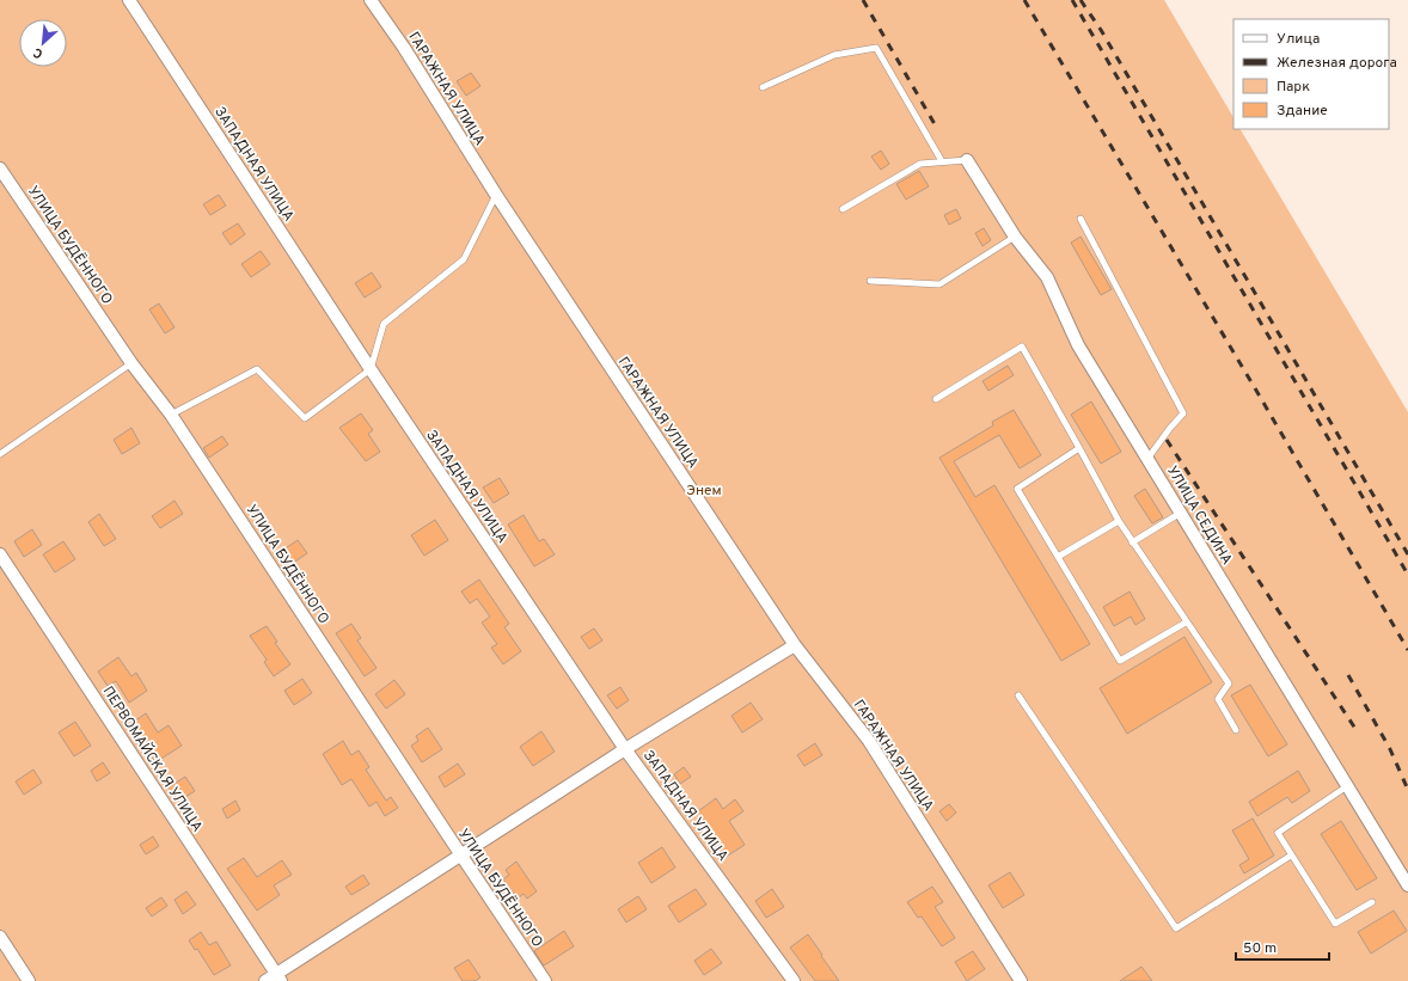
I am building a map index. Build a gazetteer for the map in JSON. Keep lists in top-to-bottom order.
{
  "streets": {
    "street": [
      "ГАРАЖНАЯ УЛИЦА",
      "ЗАПАДНАЯ УЛИЦА",
      "УЛИЦА БУДЁННОГО",
      "УЛИЦА СЕДИНА",
      "ПЕРВОМАЙСКАЯ УЛИЦА"
    ]
  },
  "parks": ["Энем"],
  "legend": [
    "Улица",
    "Железная дорога",
    "Парк",
    "Здание"
  ],
  "scale_bar": "50 m",
  "north": "bottom left"
}
